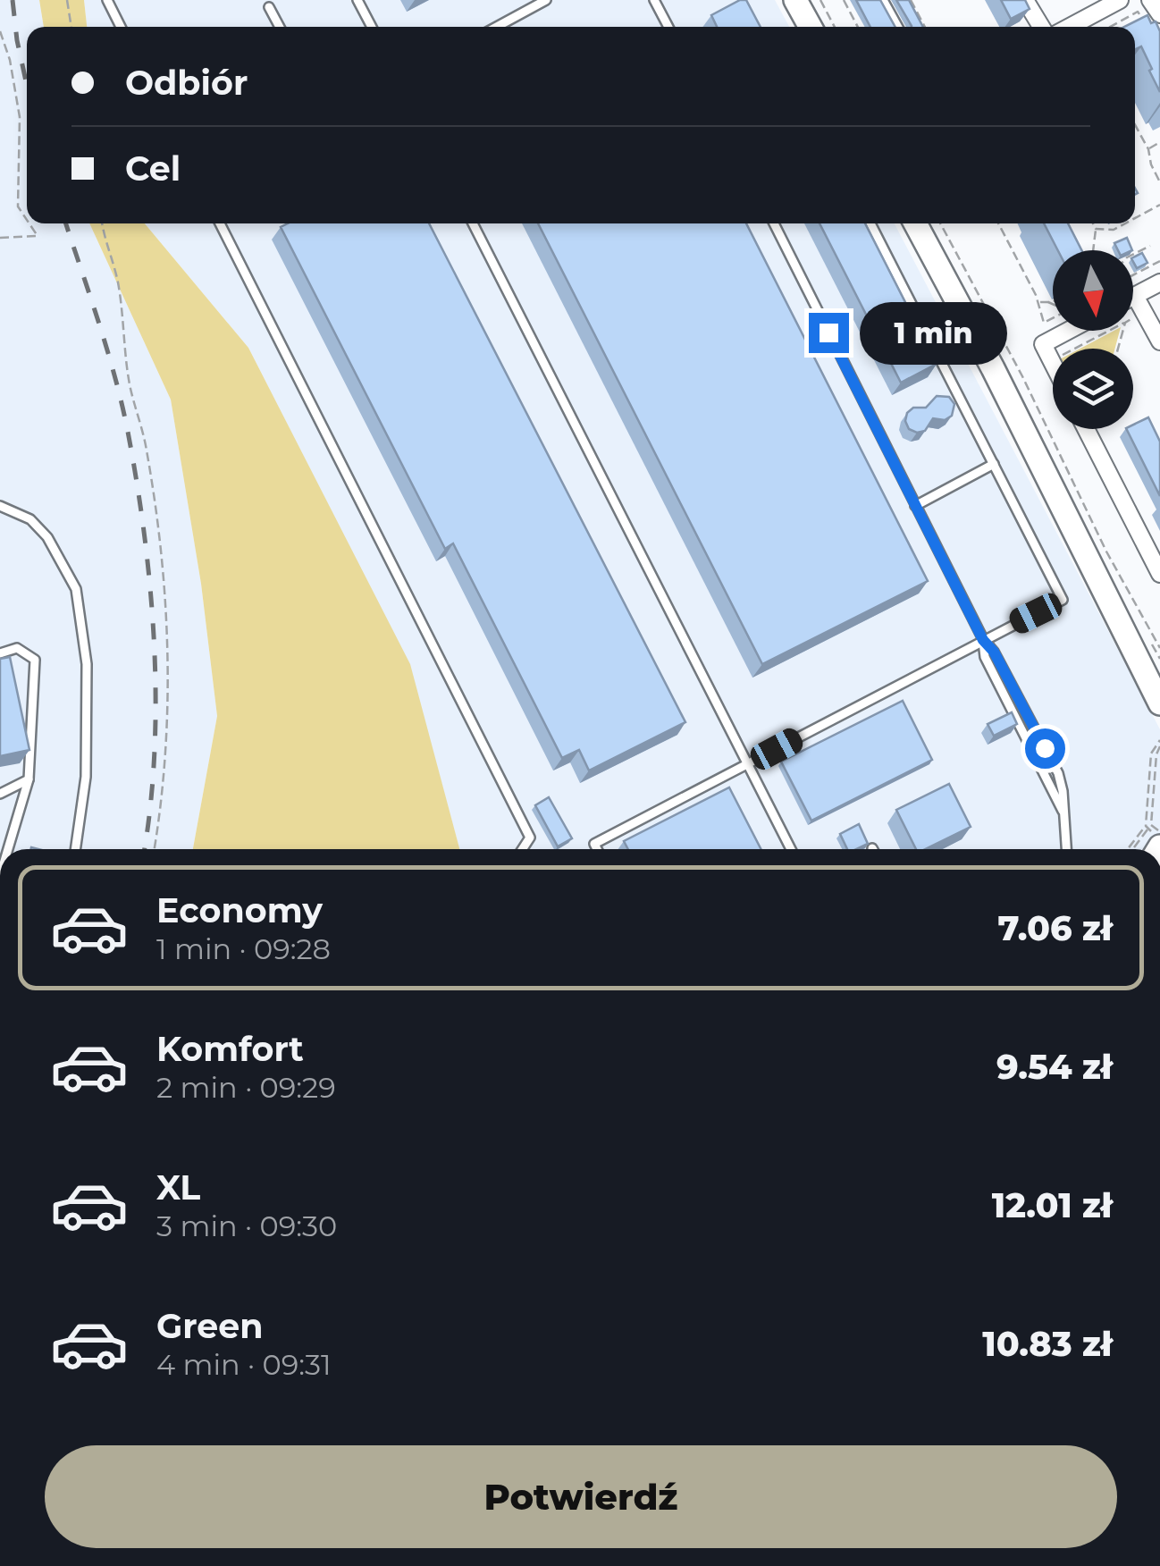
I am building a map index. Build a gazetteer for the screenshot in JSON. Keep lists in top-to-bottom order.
{
  "north": "bottom",
  "page": {
    "banner": ["Odbiór", "Cel"],
    "bubble": "1 min",
    "list": [
      {
        "name": "Economy",
        "note": "1 min · 09:28",
        "value": "7.06 zł"
      },
      {
        "name": "Komfort",
        "note": "2 min · 09:29",
        "value": "9.54 zł"
      },
      {
        "name": "XL",
        "note": "3 min · 09:30",
        "value": "12.01 zł"
      },
      {
        "name": "Green",
        "note": "4 min · 09:31",
        "value": "10.83 zł"
      }
    ],
    "buttons": "Potwierdź"
  }
}
